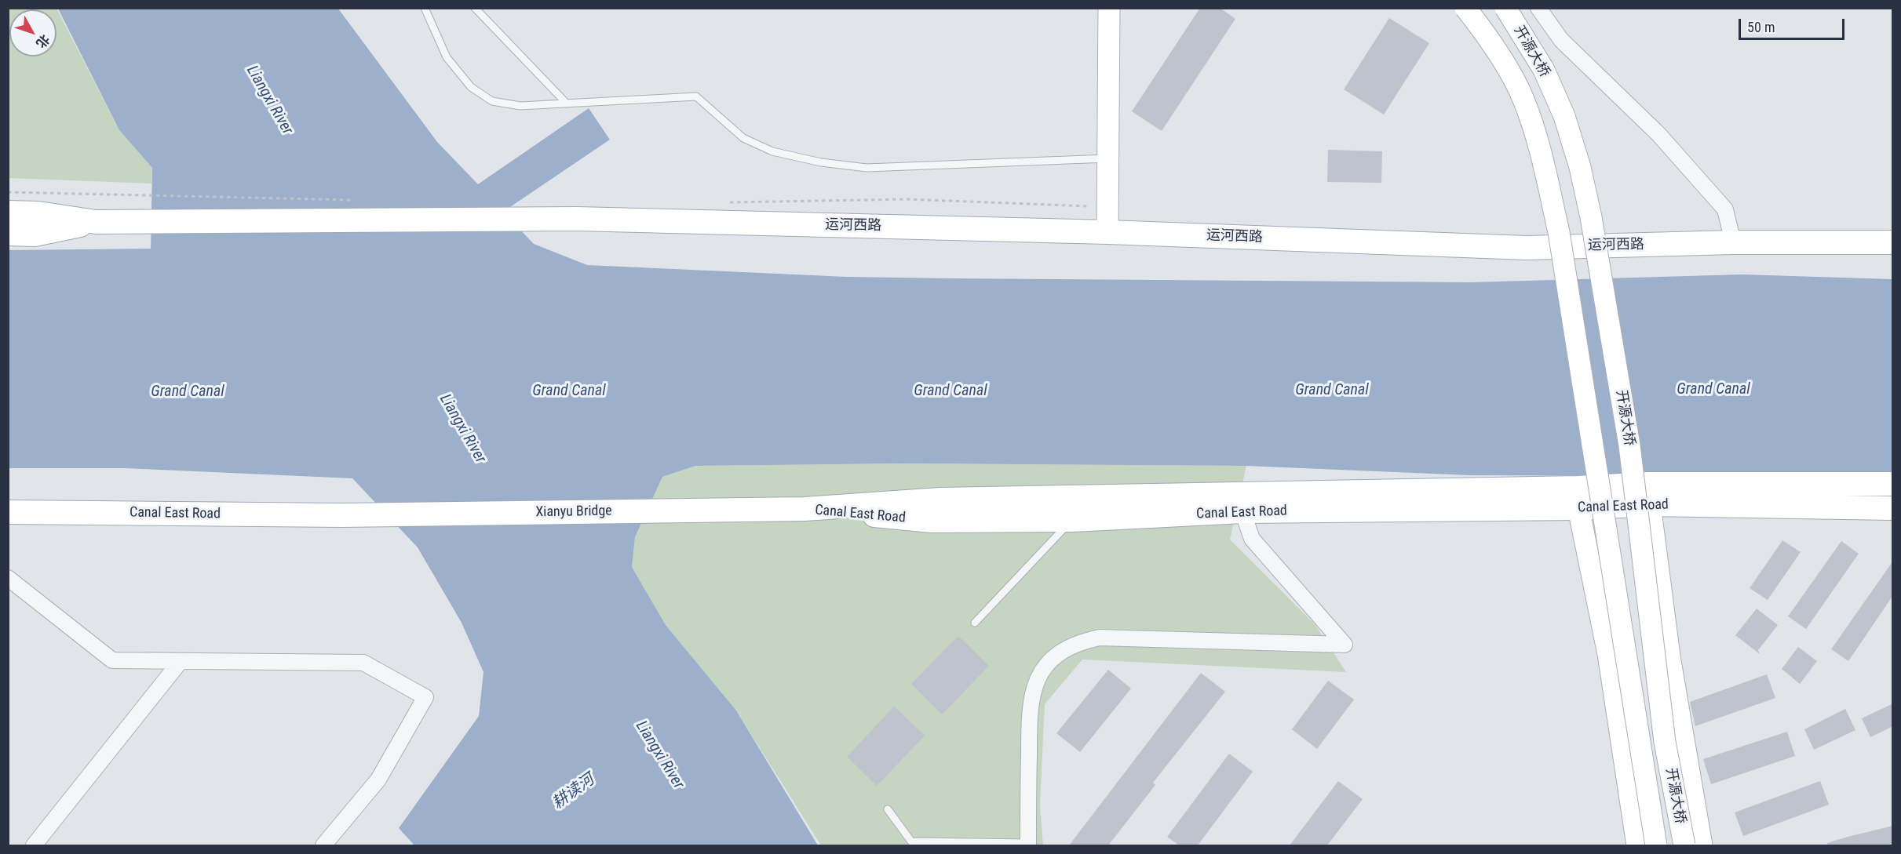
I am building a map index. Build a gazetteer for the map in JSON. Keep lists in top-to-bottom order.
{
  "streets": {
    "main road": [
      "开源大桥",
      "运河西路",
      "Canal East Road",
      "Xianyu Bridge"
    ]
  },
  "crossings": [
    ["Canal East Road", "Xianyu Bridge"]
  ],
  "water": ["Liangxi River", "Grand Canal", "耕读河"],
  "scale_bar": "50 m",
  "north": "bottom right"
}
